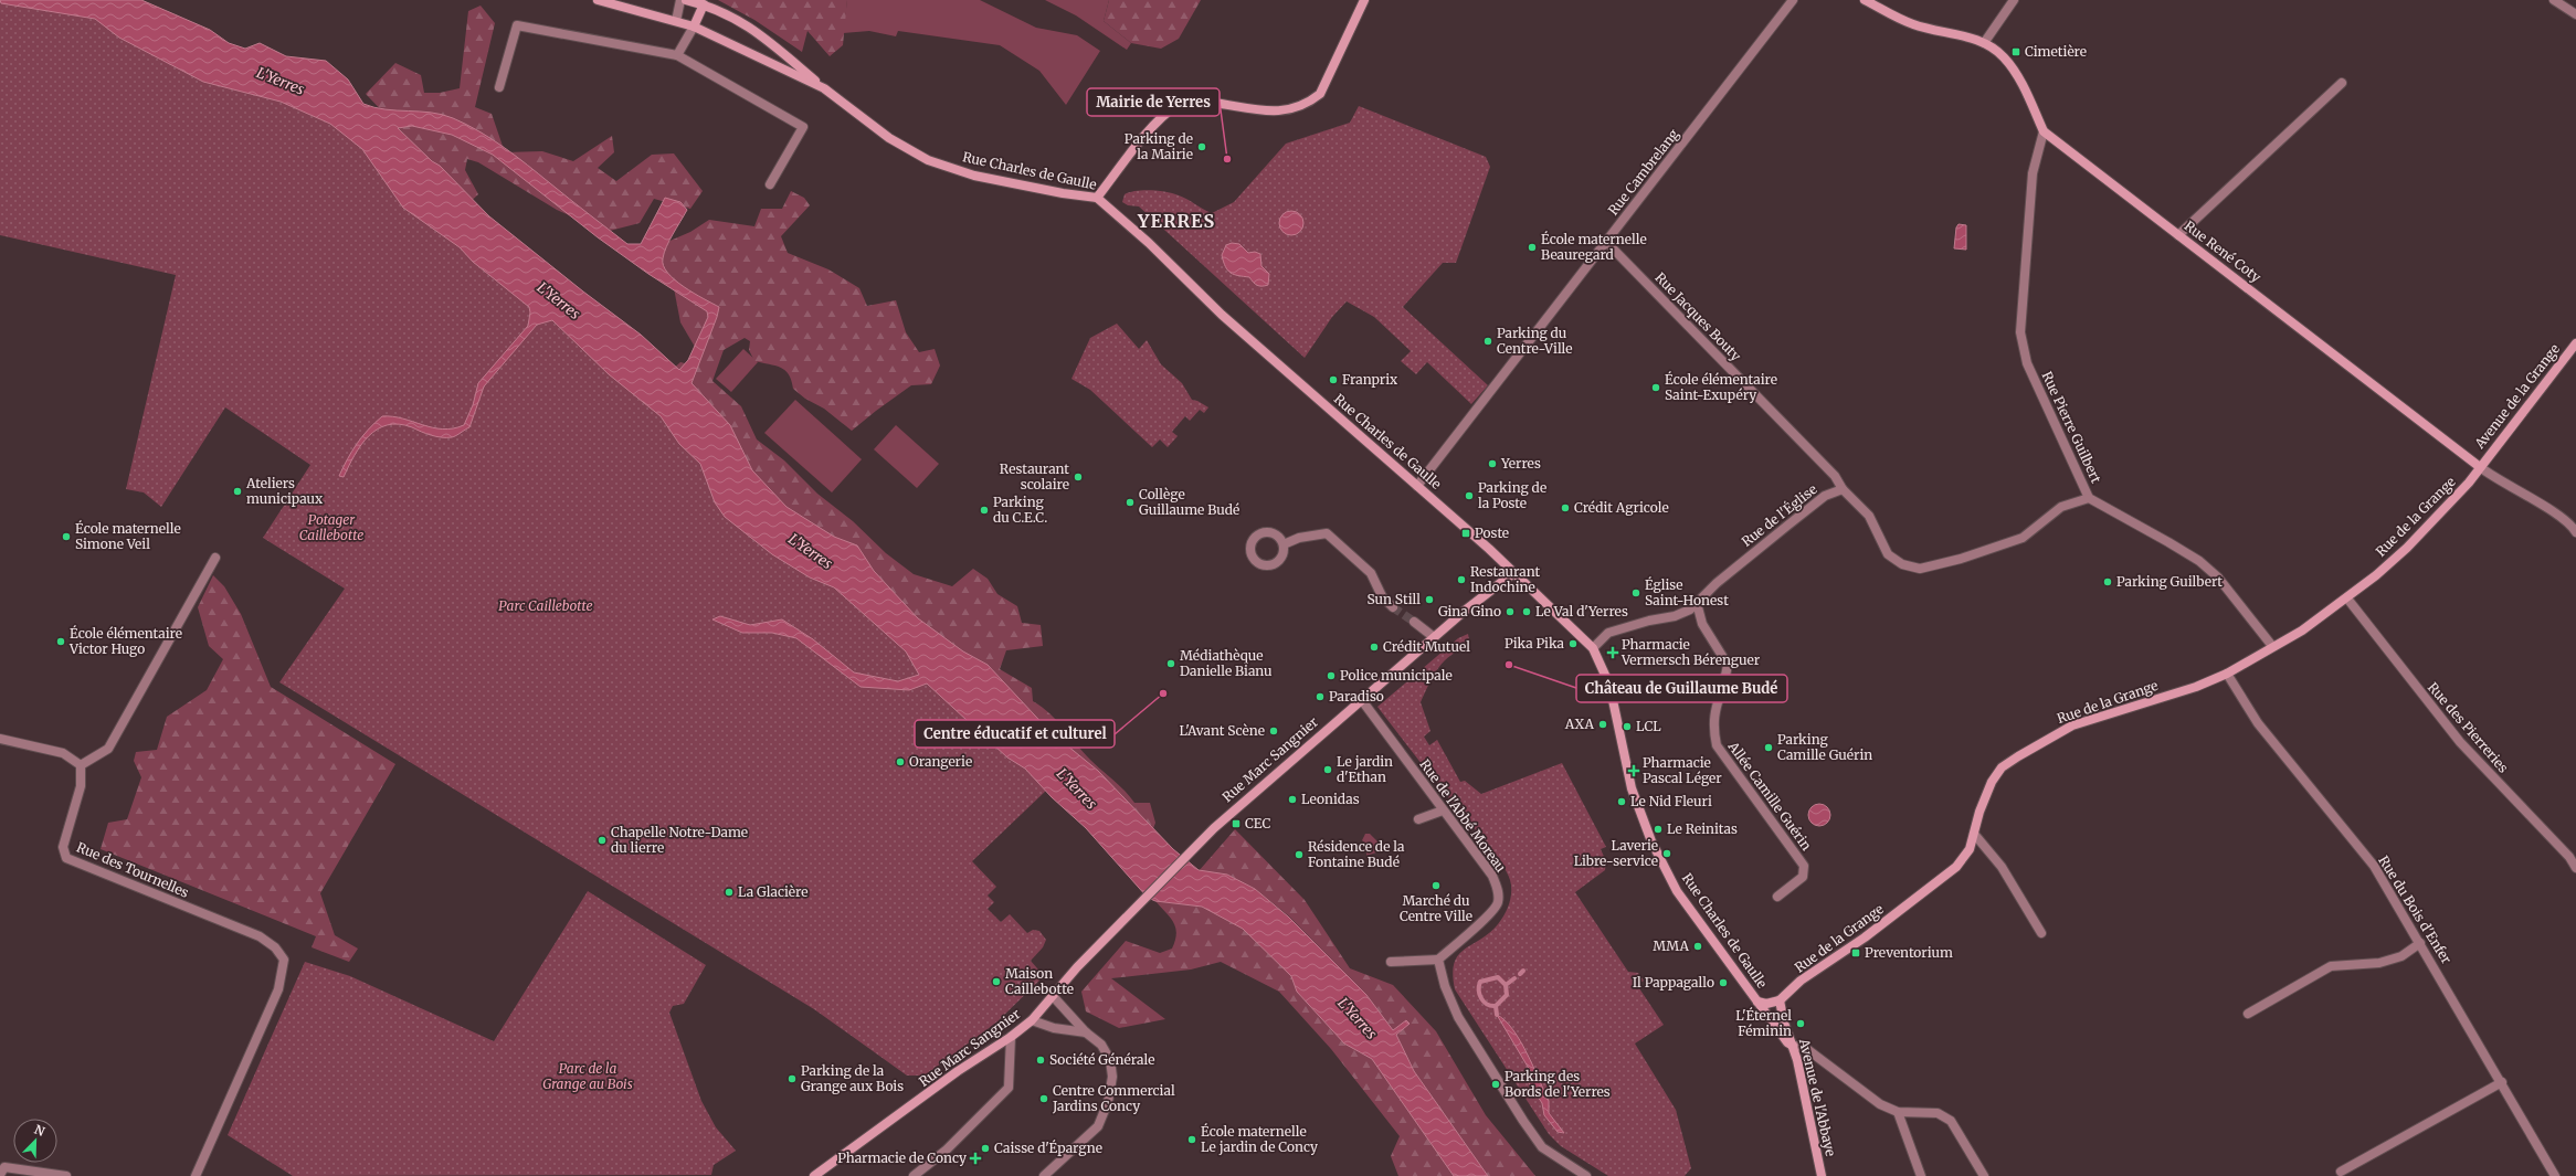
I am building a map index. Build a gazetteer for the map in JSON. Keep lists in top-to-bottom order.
{
  "streets": {
    "street": [
      "Rue Charles de Gaulle",
      "Rue Cambrelang",
      "Rue René Coty",
      "Rue Jacques Bouty",
      "Avenue de la Grange",
      "Rue Pierre Guilbert",
      "Rue de l'Église",
      "Rue de la Grange",
      "Rue des Pierreries",
      "Rue Marc Sangnier",
      "Allée Camille Guérin",
      "Rue de l'Abbé Moreau",
      "Rue des Tournelles",
      "Rue du Bois d'Enfer",
      "Avenue de l'Abbaye"
    ]
  },
  "crossings": [
    ["Rue Charles de Gaulle", "Rue Cambrelang"],
    ["Rue Charles de Gaulle", "Rue de l'Église"],
    ["Rue Charles de Gaulle", "Rue Marc Sangnier"],
    ["Rue Charles de Gaulle", "Avenue de l'Abbaye"],
    ["Rue Cambrelang", "Rue Jacques Bouty"],
    ["Rue René Coty", "Avenue de la Grange"],
    ["Rue René Coty", "Rue Pierre Guilbert"],
    ["Rue René Coty", "Rue de la Grange"],
    ["Rue Jacques Bouty", "Rue de l'Église"],
    ["Avenue de la Grange", "Rue de la Grange"],
    ["Rue Pierre Guilbert", "Rue de la Grange"],
    ["Rue de l'Église", "Allée Camille Guérin"],
    ["Rue de la Grange", "Rue des Pierreries"],
    ["Rue de la Grange", "Rue du Bois d'Enfer"],
    ["Rue de la Grange", "Avenue de l'Abbaye"],
    ["Rue Marc Sangnier", "Rue de l'Abbé Moreau"]
  ],
  "districts": ["YERRES"],
  "water": ["L'Yerres"],
  "parks": ["Potager Caillebotte", "Parc Caillebotte", "Parc de la Grange au Bois"],
  "places": {
    "transit": [
      "Cimetière",
      "Poste",
      "CEC",
      "Preventorium"
    ],
    "other": [
      "Parking de la Mairie",
      "Mairie de Yerres",
      "École maternelle Beauregard",
      "Parking du Centre-Ville",
      "Franprix",
      "École élémentaire Saint-Exupéry",
      "Yerres",
      "Restaurant scolaire",
      "Ateliers municipaux",
      "Parking de la Poste",
      "Collège Guillaume Budé",
      "Crédit Agricole",
      "Parking du C.E.C.",
      "École maternelle Simone Veil",
      "Restaurant Indochine",
      "Parking Guilbert",
      "Église Saint-Honest",
      "Sun Still",
      "Gina Gino",
      "Le Val d'Yerres",
      "École élémentaire Victor Hugo",
      "Pika Pika",
      "Crédit Mutuel",
      "Médiathèque Danielle Bianu",
      "Château de Guillaume Budé",
      "Police municipale",
      "Centre éducatif et culturel",
      "Paradiso",
      "AXA",
      "LCL",
      "L'Avant Scène",
      "Parking Camille Guérin",
      "Orangerie",
      "Le jardin d'Ethan",
      "Leonidas",
      "Le Nid Fleuri",
      "Le Reinitas",
      "Chapelle Notre-Dame du lierre",
      "Laverie Libre-service",
      "Résidence de la Fontaine Budé",
      "Marché du Centre Ville",
      "La Glacière",
      "MMA",
      "Maison Caillebotte",
      "Il Pappagallo",
      "L'Éternel Féminin",
      "Société Générale",
      "Parking de la Grange aux Bois",
      "Parking des Bords de l'Yerres",
      "Centre Commercial Jardins Concy",
      "École maternelle Le jardin de Concy",
      "Caisse d'Épargne"
    ],
    "health": ["Pharmacie Vermersch Bérenguer", "Pharmacie Pascal Léger", "Pharmacie de Concy"]
  },
  "north": "top right"
}
